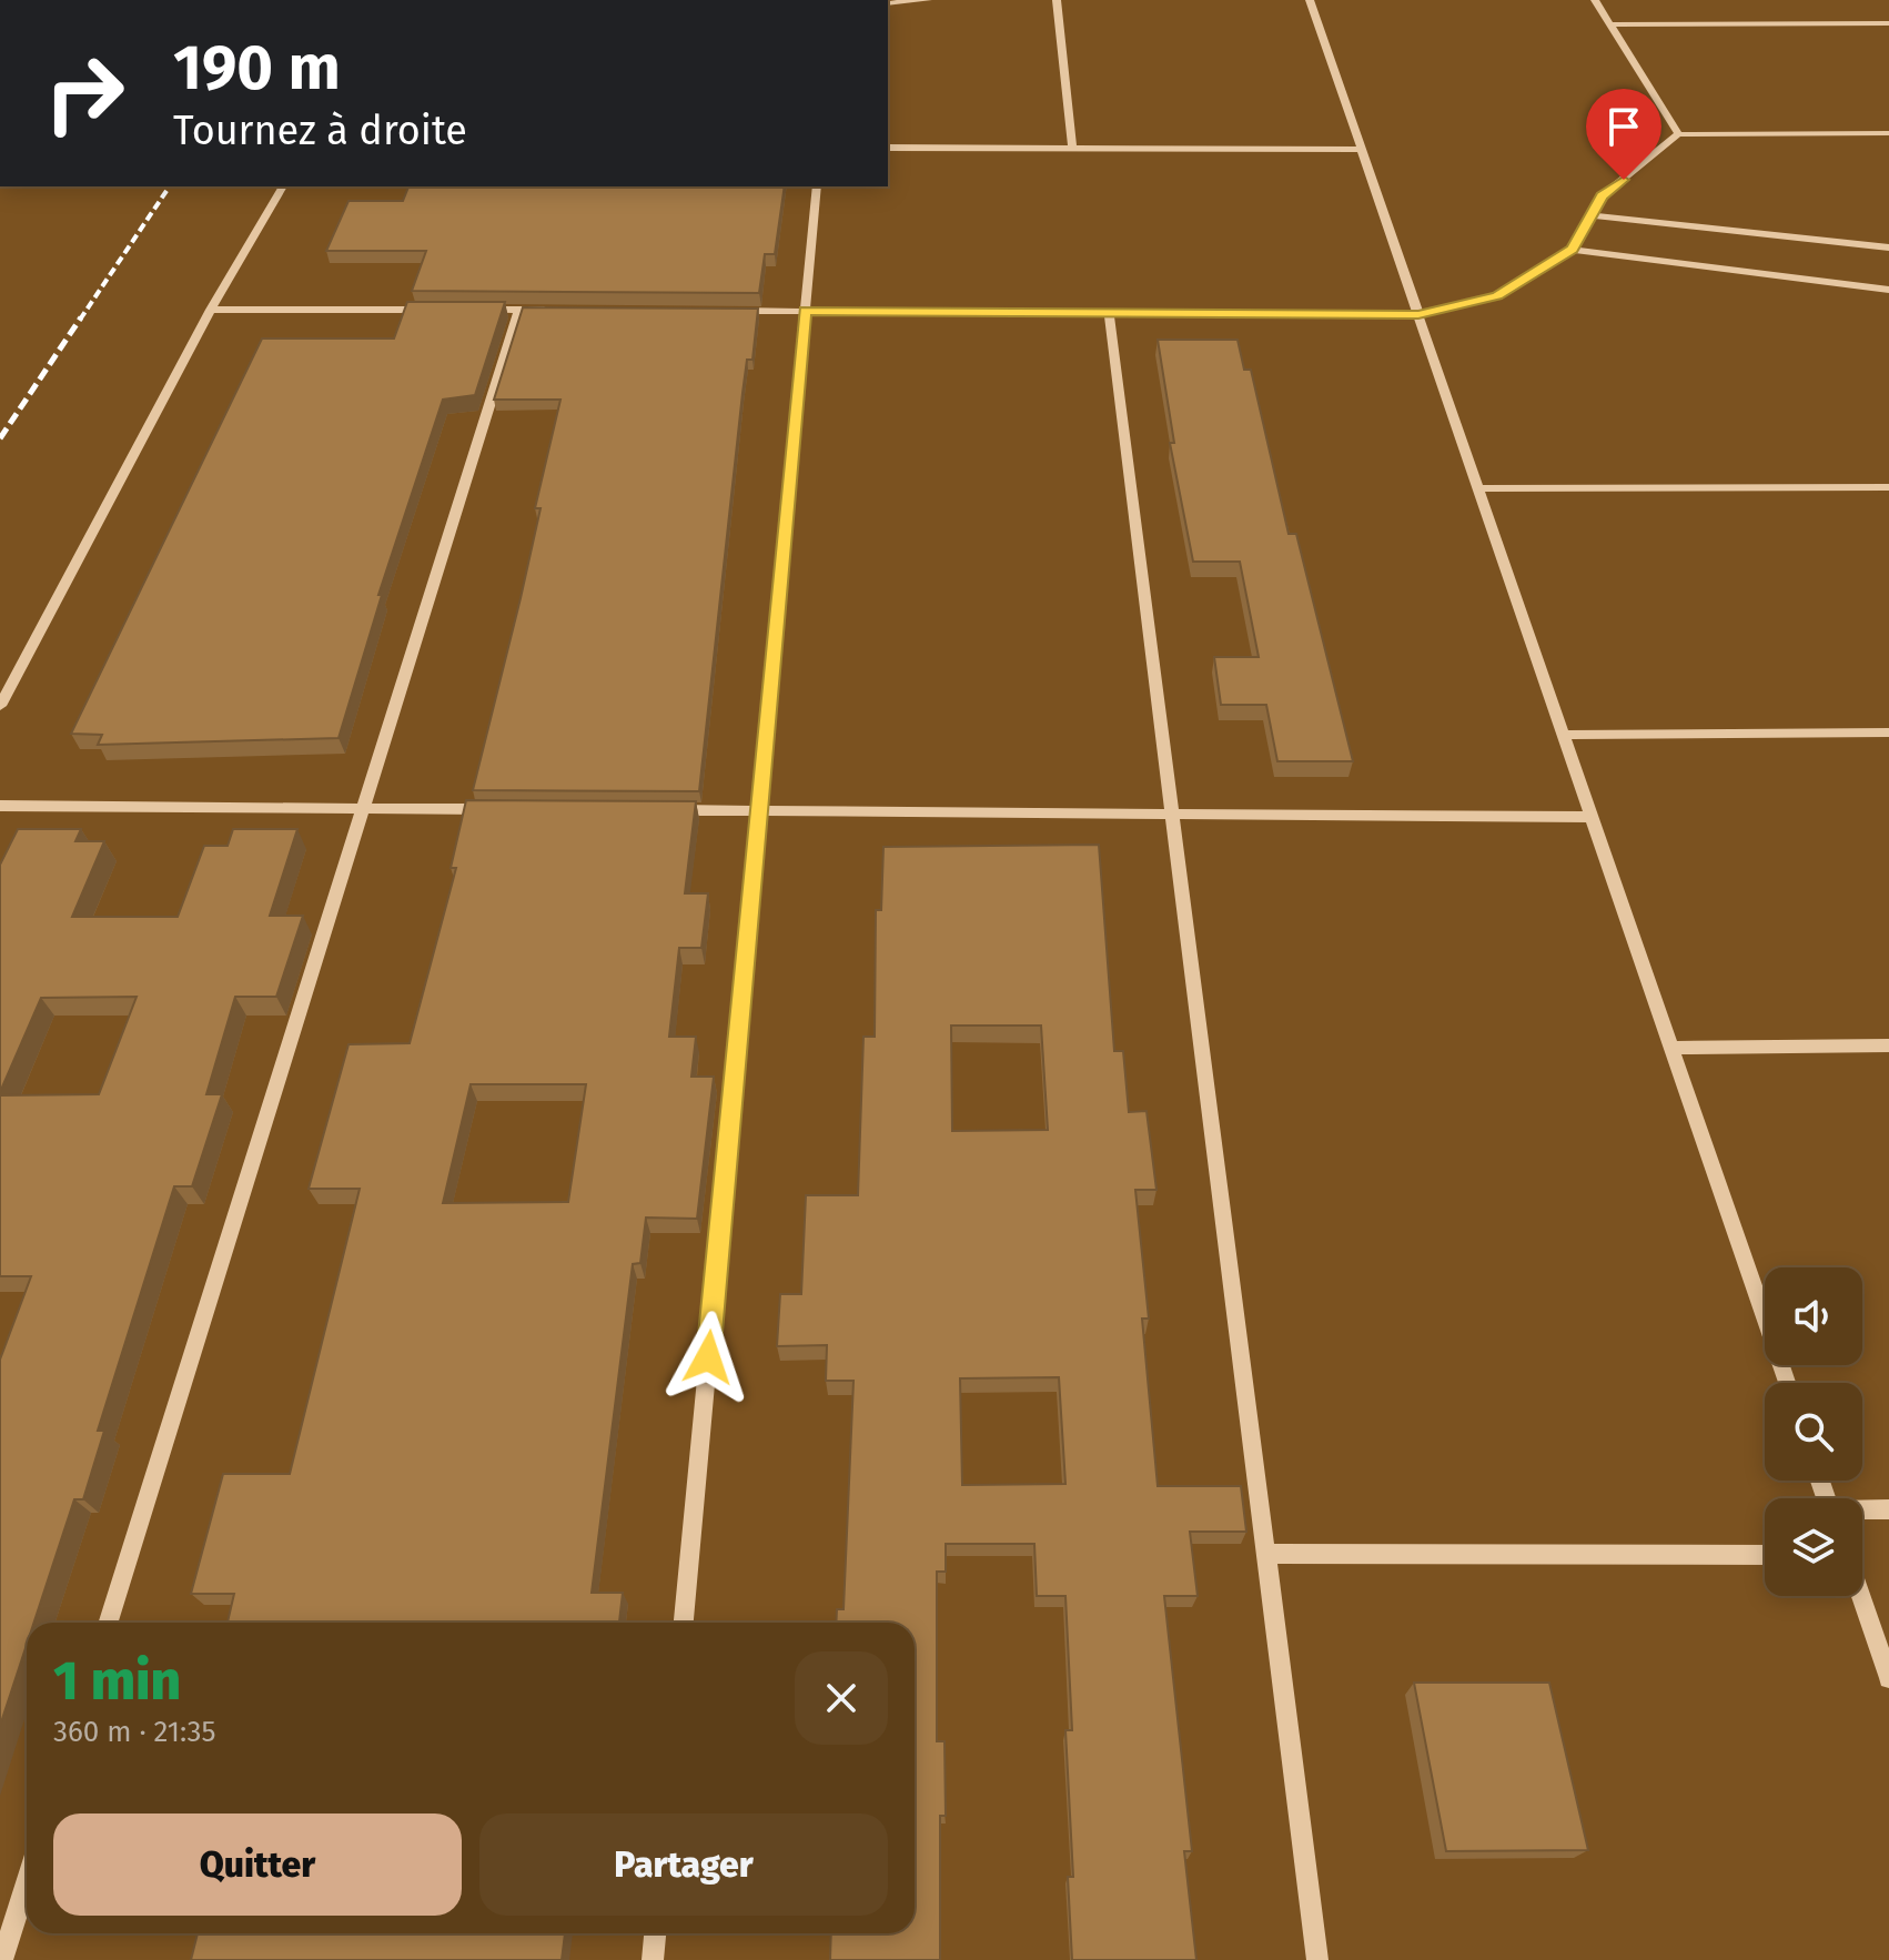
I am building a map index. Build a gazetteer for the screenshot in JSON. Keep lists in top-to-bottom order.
{
  "page": {
    "turn": ["190 m", "Tournez à droite"],
    "heading": ["1 min", "360 m · 21:35"],
    "buttons": ["Quitter", "Partager"]
  }
}
